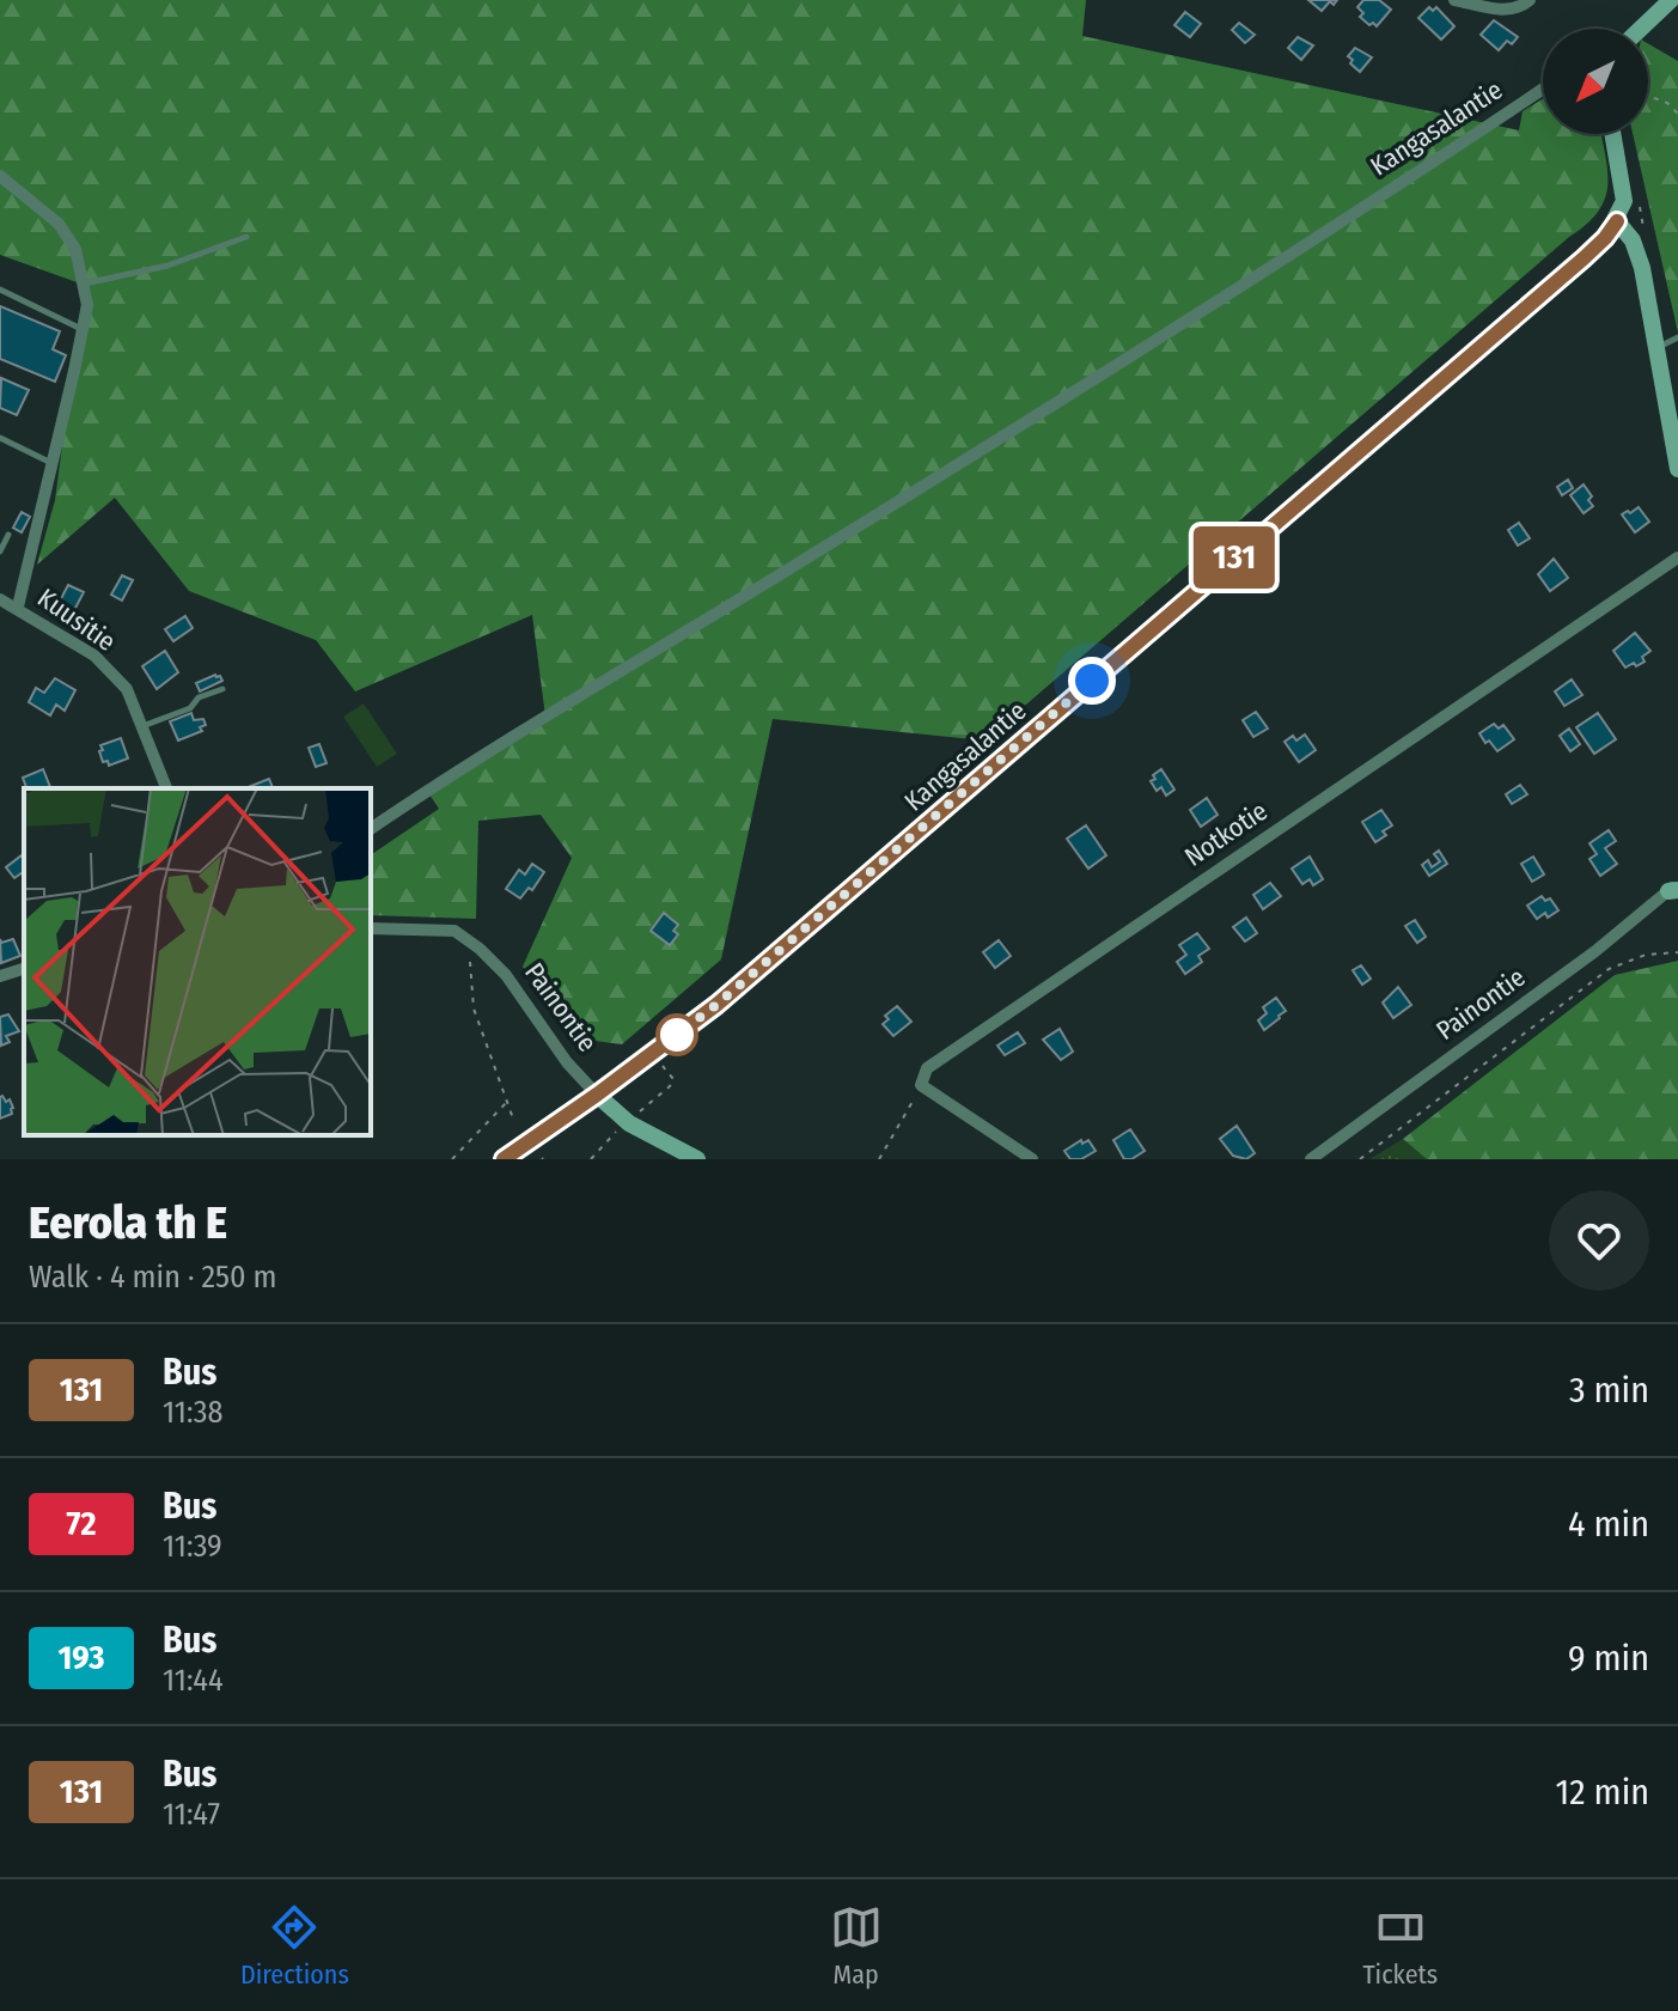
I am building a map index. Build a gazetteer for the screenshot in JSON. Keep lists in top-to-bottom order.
{
  "streets": {
    "main road": ["Kangasalantie", "Painontie"],
    "street": ["Kuusitie", "Notkotie"]
  },
  "crossings": [
    ["Kangasalantie", "Painontie"]
  ],
  "lines": ["bus line 131"],
  "north": "bottom left",
  "page": {
    "on_map": "131",
    "heading": ["Eerola th E", "Walk · 4 min · 250 m"],
    "list": [
      {
        "mark": "131",
        "name": "Bus",
        "note": "11:38",
        "value": "3 min"
      },
      {
        "mark": "72",
        "name": "Bus",
        "note": "11:39",
        "value": "4 min"
      },
      {
        "mark": "193",
        "name": "Bus",
        "note": "11:44",
        "value": "9 min"
      },
      {
        "mark": "131",
        "name": "Bus",
        "note": "11:47",
        "value": "12 min"
      }
    ],
    "tabs": ["Directions", "Map", "Tickets"]
  }
}
